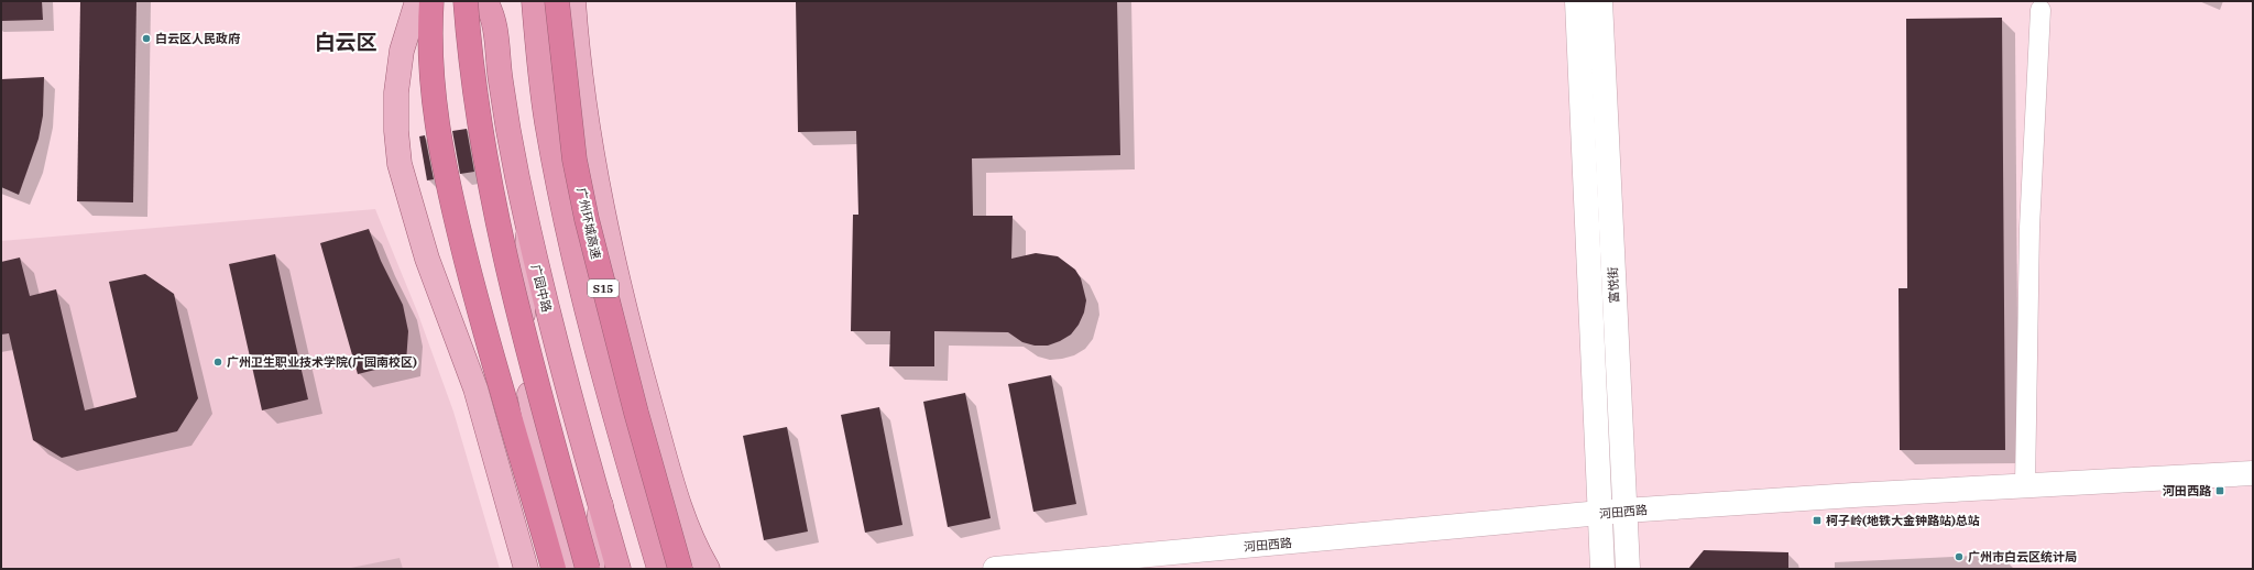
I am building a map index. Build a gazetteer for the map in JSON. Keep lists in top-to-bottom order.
{
  "streets": {
    "highway": ["广州环城高速", "广园中路", "S15"],
    "street": ["富悦街", "河田西路"]
  },
  "crossings": [
    ["富悦街", "河田西路"]
  ],
  "districts": ["白云区"],
  "places": {
    "other": ["白云区人民政府", "广州卫生职业技术学院(广园南校区)", "广州市白云区统计局"],
    "transit": ["河田西路", "柯子岭(地铁大金钟路站)总站"]
  }
}
